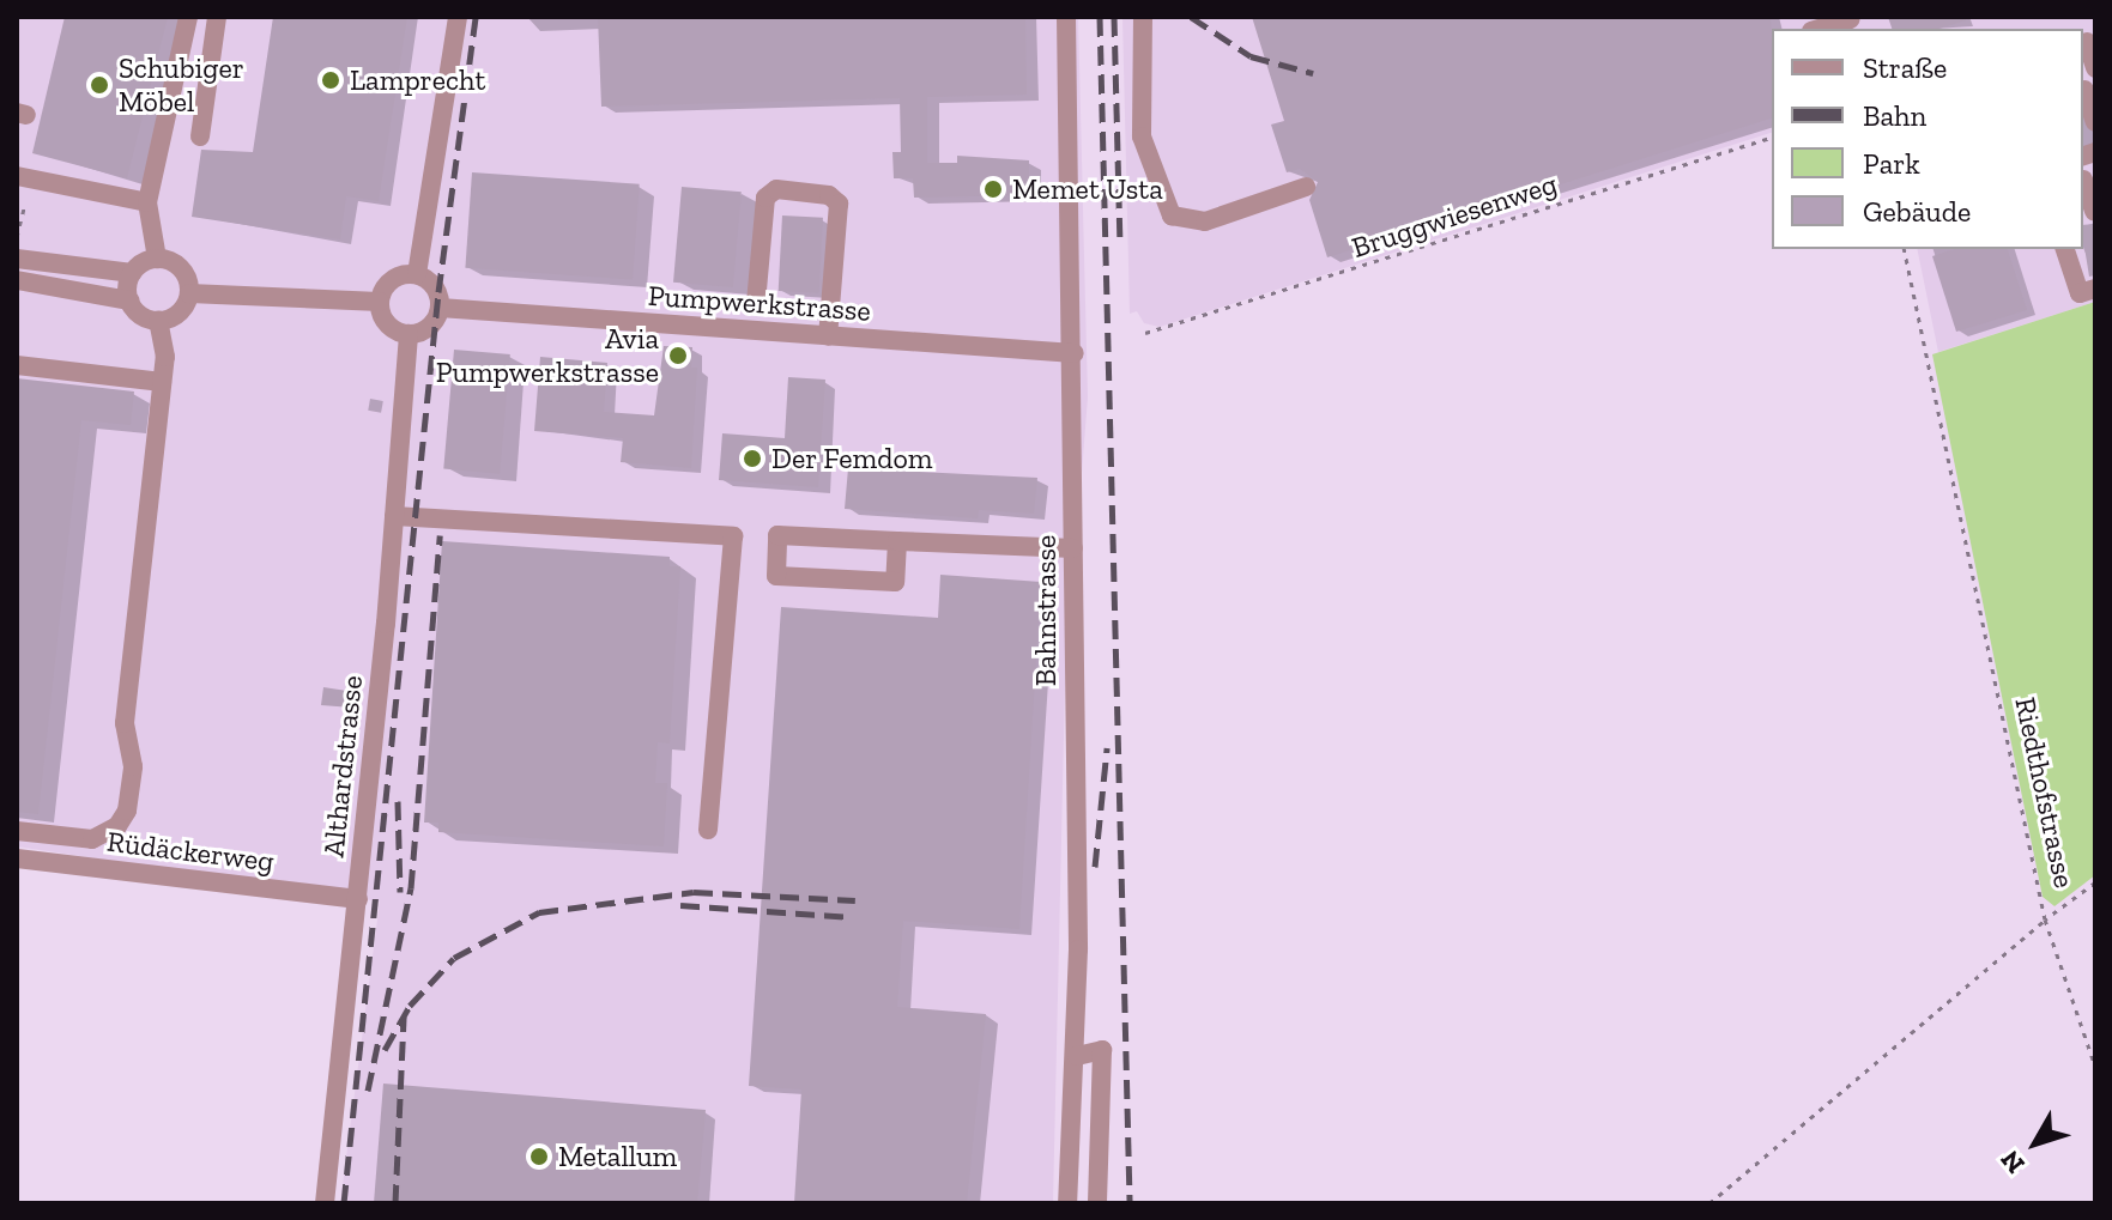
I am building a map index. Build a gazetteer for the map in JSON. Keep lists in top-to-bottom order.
{
  "streets": {
    "street": [
      "Pumpwerkstrasse",
      "Bahnstrasse",
      "Althardstrasse",
      "Rüdäckerweg"
    ],
    "path": ["Bruggwiesenweg", "Riedthofstrasse"]
  },
  "crossings": [
    ["Pumpwerkstrasse", "Bahnstrasse"],
    ["Pumpwerkstrasse", "Althardstrasse"],
    ["Althardstrasse", "Rüdäckerweg"]
  ],
  "places": [
    "Lamprecht",
    "Schubiger Möbel",
    "Memet Usta",
    "Avia Pumpwerkstrasse",
    "Der Femdom",
    "Metallum"
  ],
  "legend": [
    "Straße",
    "Bahn",
    "Park",
    "Gebäude"
  ],
  "north": "bottom left"
}
